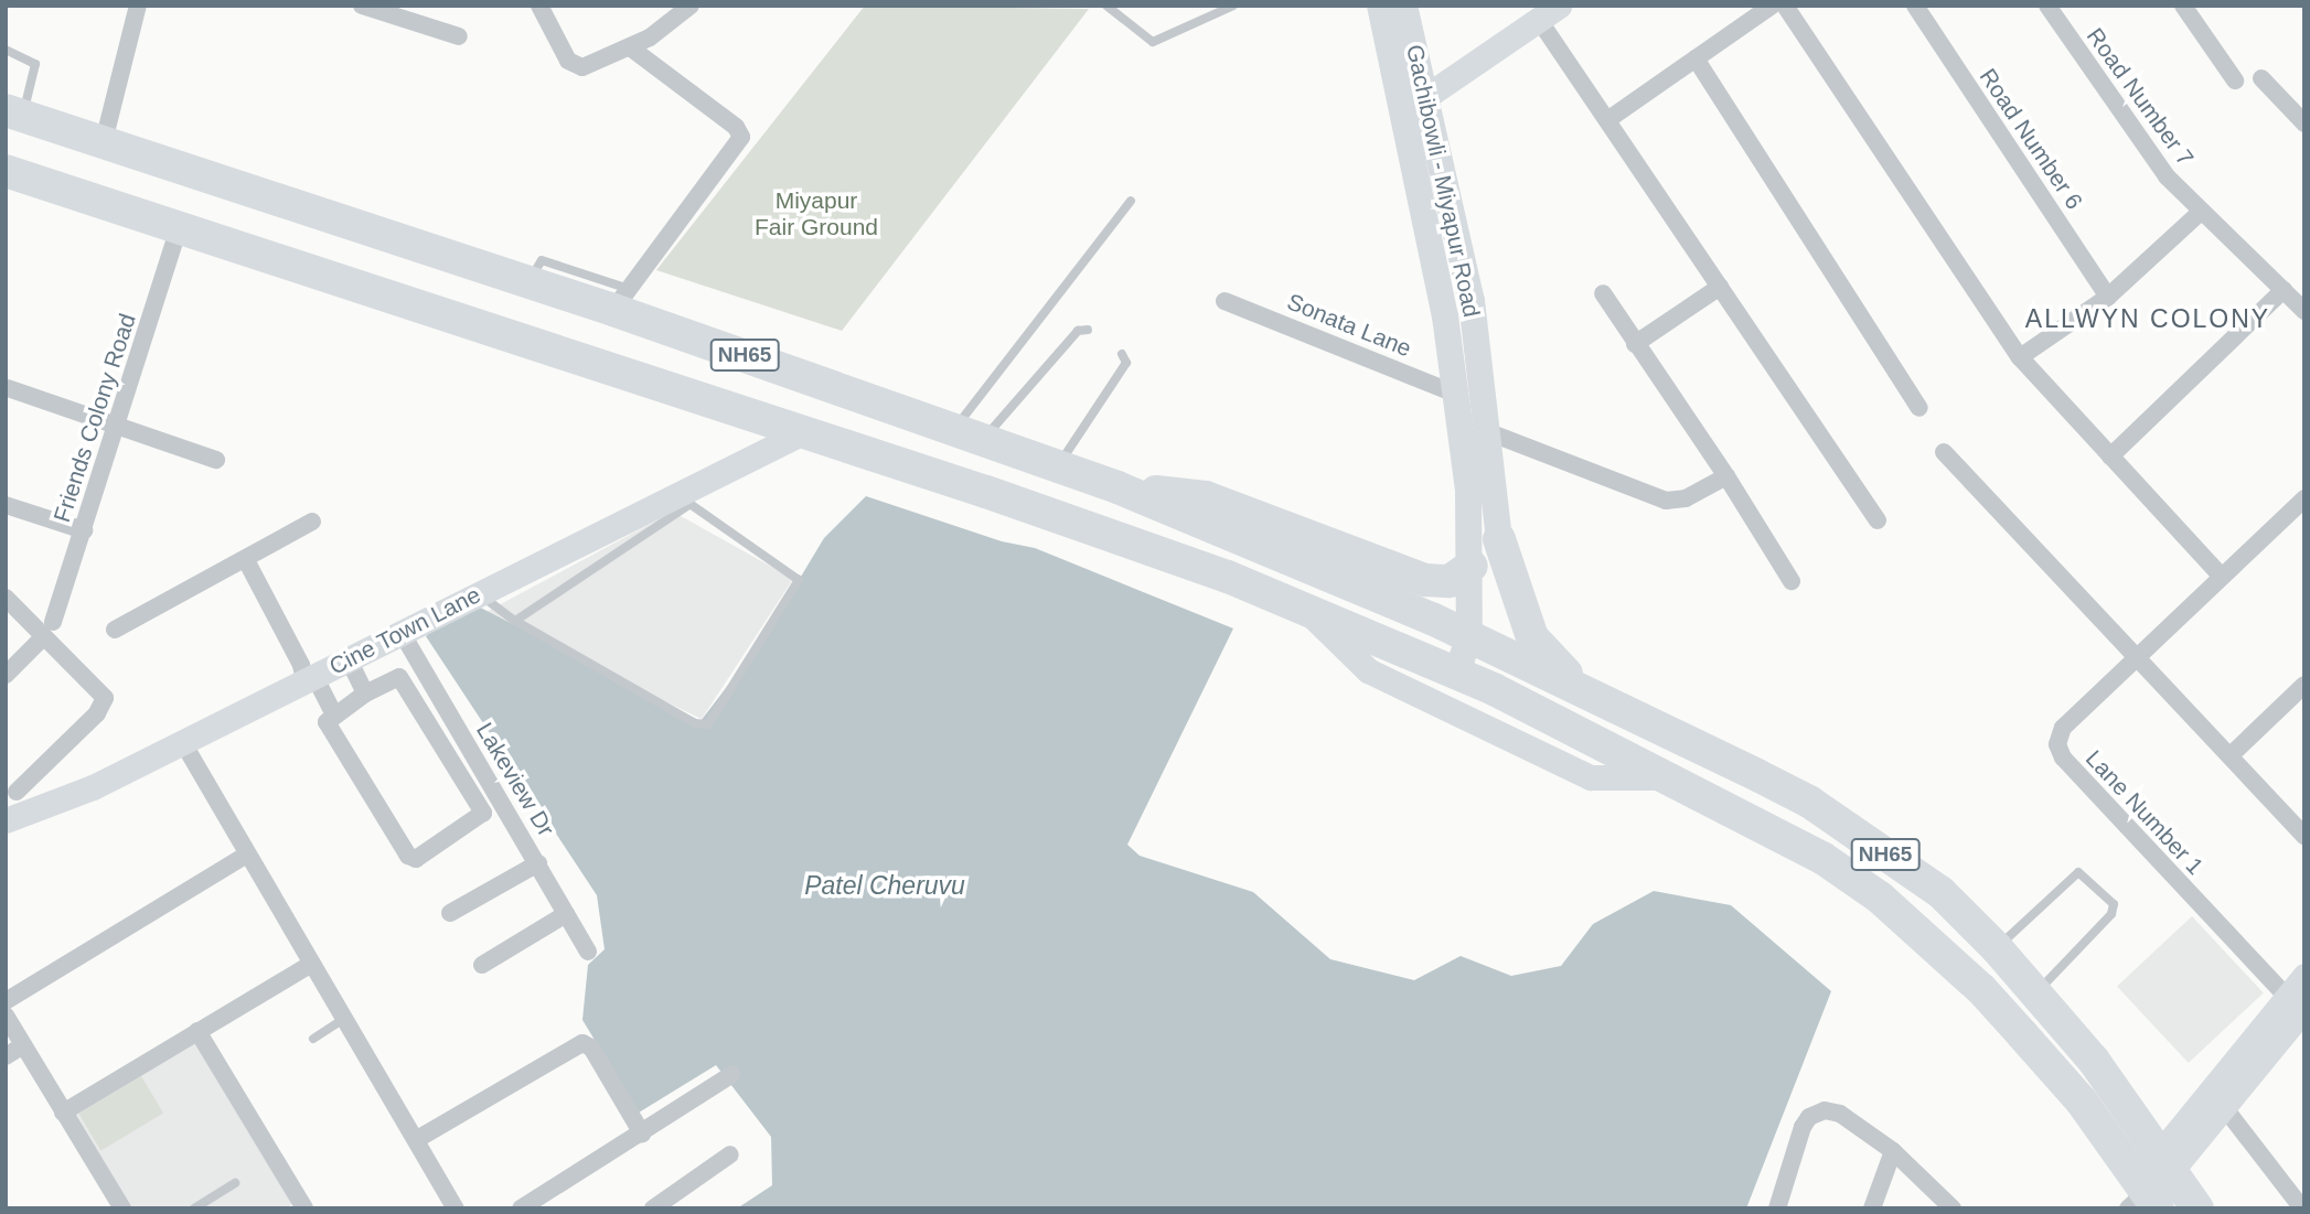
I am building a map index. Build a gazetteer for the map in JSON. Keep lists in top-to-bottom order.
{
  "streets": {
    "highway": ["NH65"],
    "main road": ["Gachibowli - Miyapur Road"],
    "street": [
      "Road Number 7",
      "Road Number 6",
      "Sonata Lane",
      "Friends Colony Road",
      "Cine Town Lane",
      "Lakeview Dr",
      "Lane Number 1"
    ]
  },
  "crossings": [
    ["NH65", "Friends Colony Road"],
    ["NH65", "Cine Town Lane"],
    ["Cine Town Lane", "Lakeview Dr"]
  ],
  "districts": ["ALLWYN COLONY"],
  "water": ["Patel Cheruvu"],
  "parks": ["Miyapur Fair Ground"]
}
